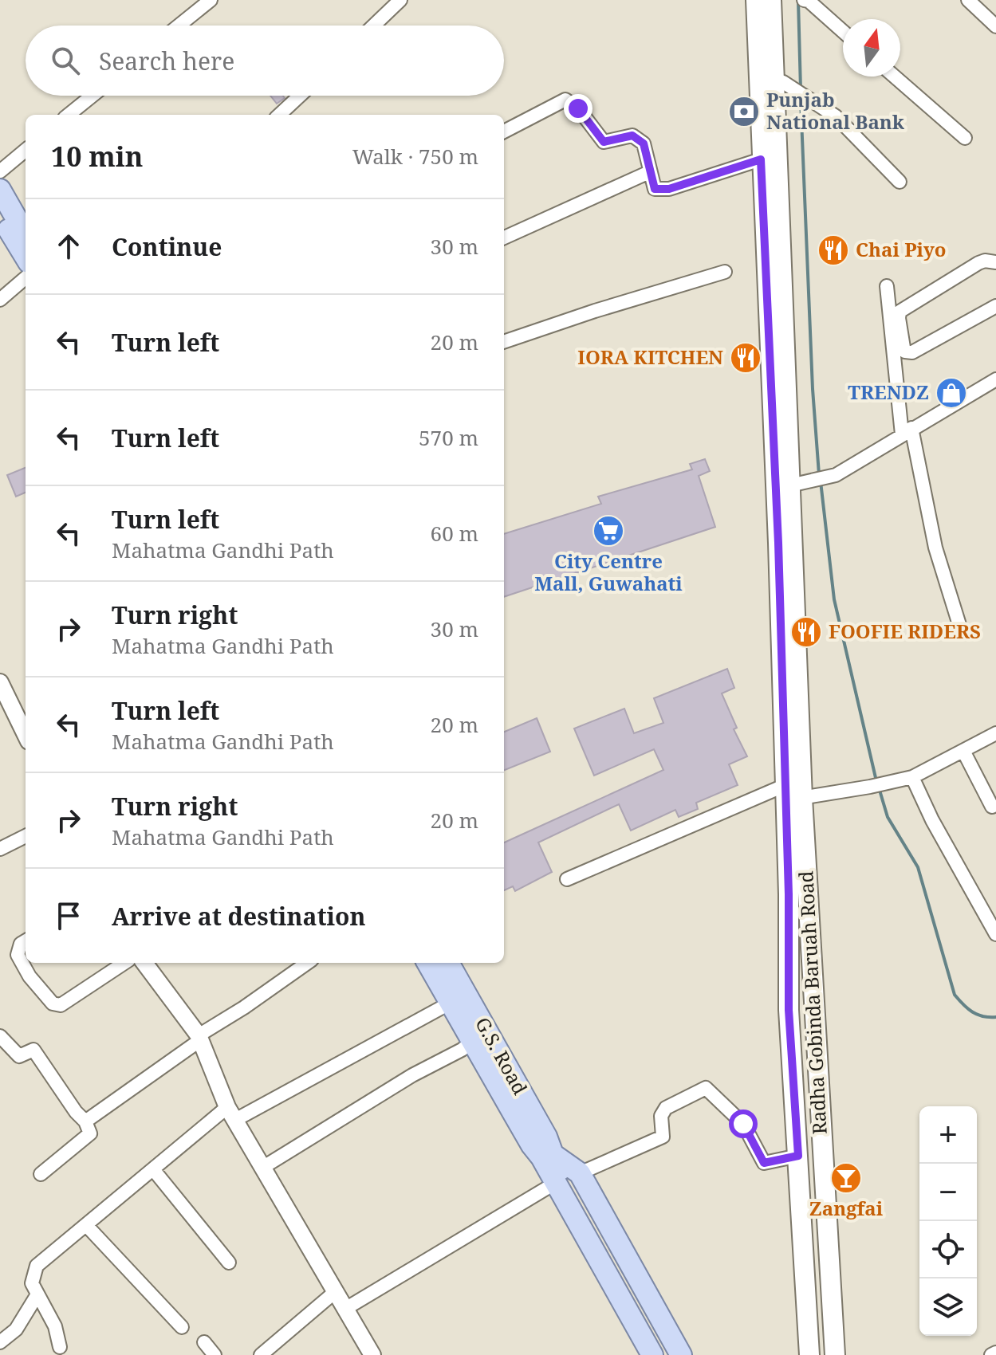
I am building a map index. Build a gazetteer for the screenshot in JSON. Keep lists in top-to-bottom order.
{
  "streets": {
    "main road": ["Radha Gobinda Baruah Road", "G.S. Road"]
  },
  "places": {
    "bank": ["Punjab National Bank"],
    "restaurant": ["Chai Piyo", "IORA KITCHEN", "FOOFIE RIDERS"],
    "shop": ["TRENDZ"],
    "supermarket": ["City Centre Mall, Guwahati"],
    "bar": ["Zangfai"]
  },
  "north": "top",
  "page": {
    "search": "Search here",
    "heading": ["10 min", "Walk · 750 m"],
    "list": [
      ["Continue", "30 m"],
      ["Turn left", "20 m"],
      ["Turn left", "570 m"],
      ["Turn left", "Mahatma Gandhi Path", "60 m"],
      ["Turn right", "Mahatma Gandhi Path", "30 m"],
      ["Turn left", "Mahatma Gandhi Path", "20 m"],
      ["Turn right", "Mahatma Gandhi Path", "20 m"],
      "Arrive at destination"
    ],
    "map_buttons": ["+", "−"]
  }
}
